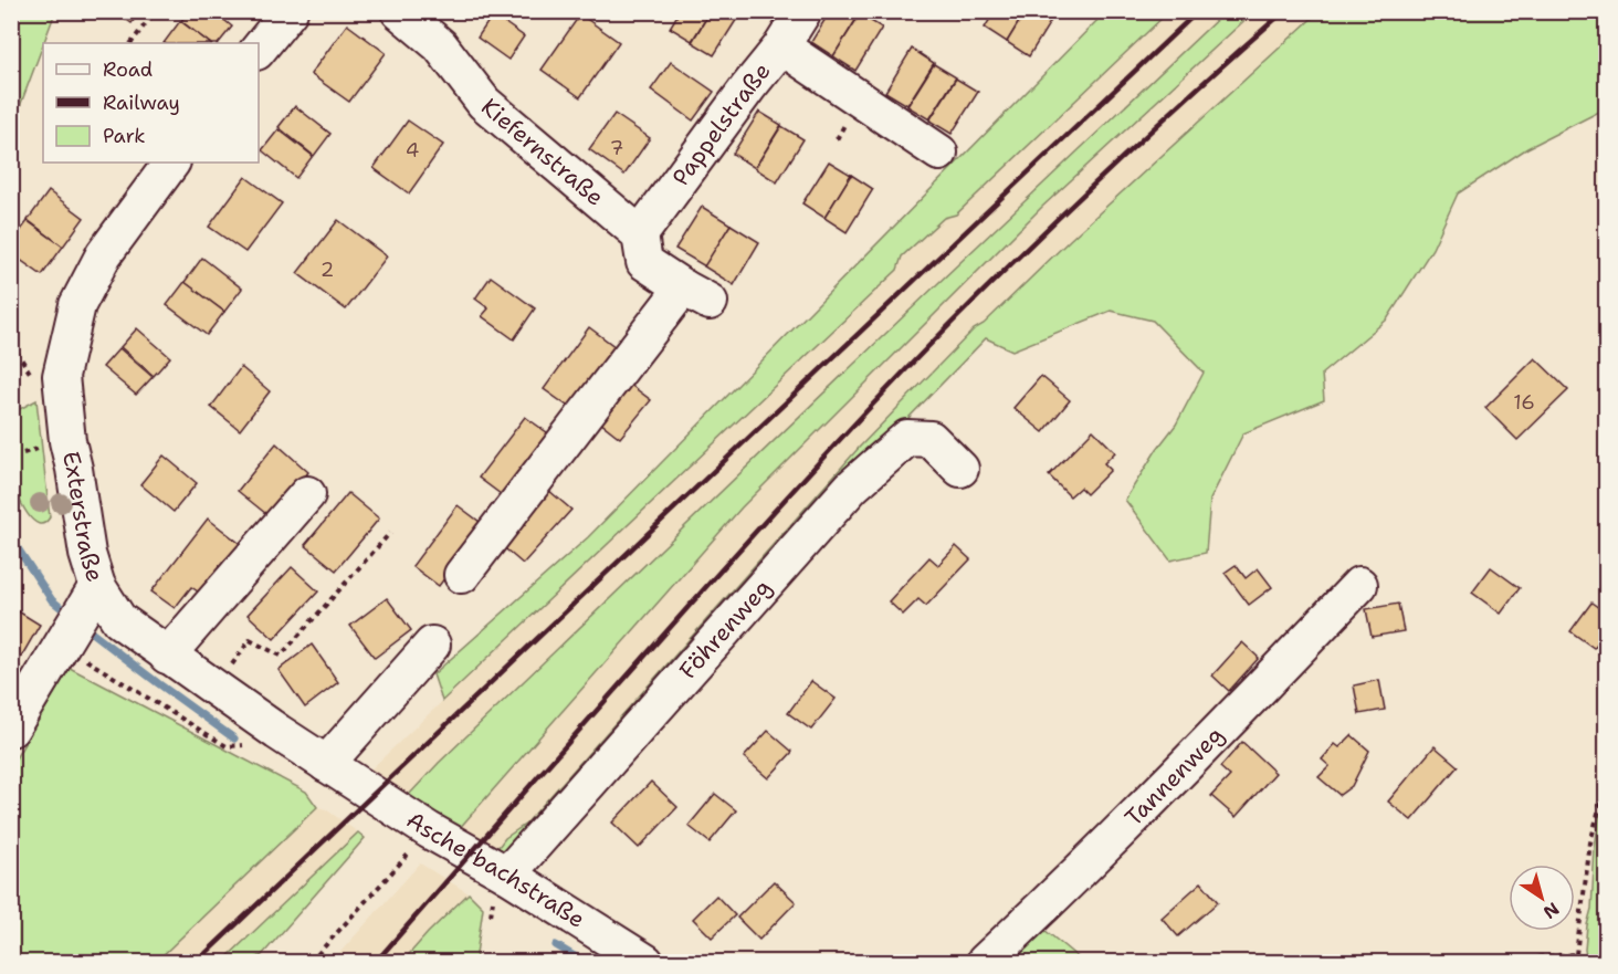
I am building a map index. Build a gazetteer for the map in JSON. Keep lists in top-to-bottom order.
{
  "streets": {
    "street": [
      "Pappelstraße",
      "Kiefernstraße",
      "Exterstraße",
      "Föhrenweg",
      "Tannenweg",
      "Ascherbachstraße"
    ]
  },
  "crossings": [
    ["Pappelstraße", "Kiefernstraße"],
    ["Exterstraße", "Ascherbachstraße"],
    ["Föhrenweg", "Ascherbachstraße"]
  ],
  "house_numbers": [
    "7",
    "4",
    "2",
    "16"
  ],
  "legend": ["Road", "Railway", "Park"],
  "north": "bottom right"
}
